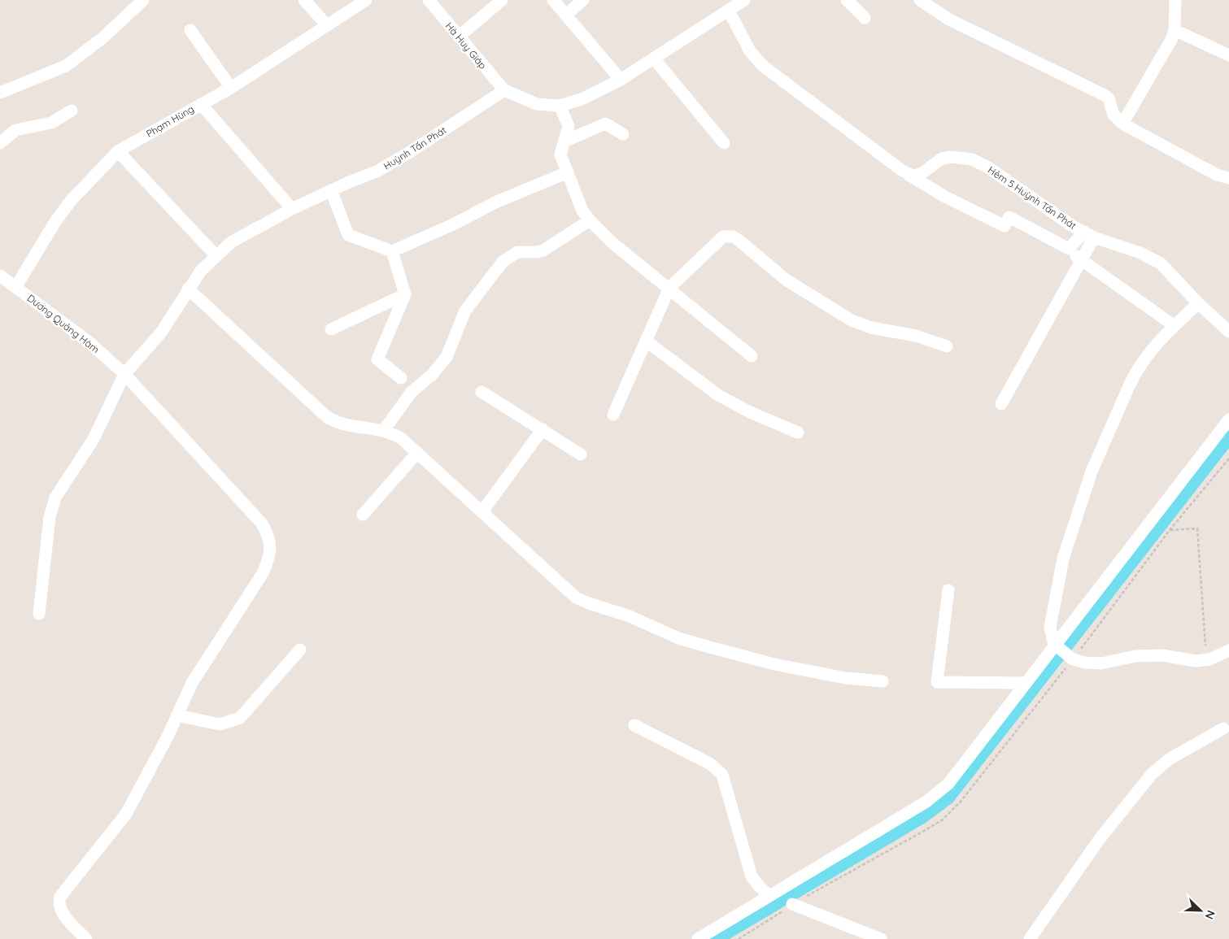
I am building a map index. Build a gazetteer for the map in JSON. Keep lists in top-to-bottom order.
{
  "streets": {
    "street": [
      "Hà Huy Giáp",
      "Phạm Hùng",
      "Huỳnh Tấn Phát",
      "Hẻm 5 Huỳnh Tấn Phát",
      "Dương Quảng Hàm"
    ]
  },
  "crossings": [
    ["Hà Huy Giáp", "Huỳnh Tấn Phát"],
    ["Phạm Hùng", "Dương Quảng Hàm"],
    ["Huỳnh Tấn Phát", "Dương Quảng Hàm"]
  ],
  "north": "bottom right"
}
